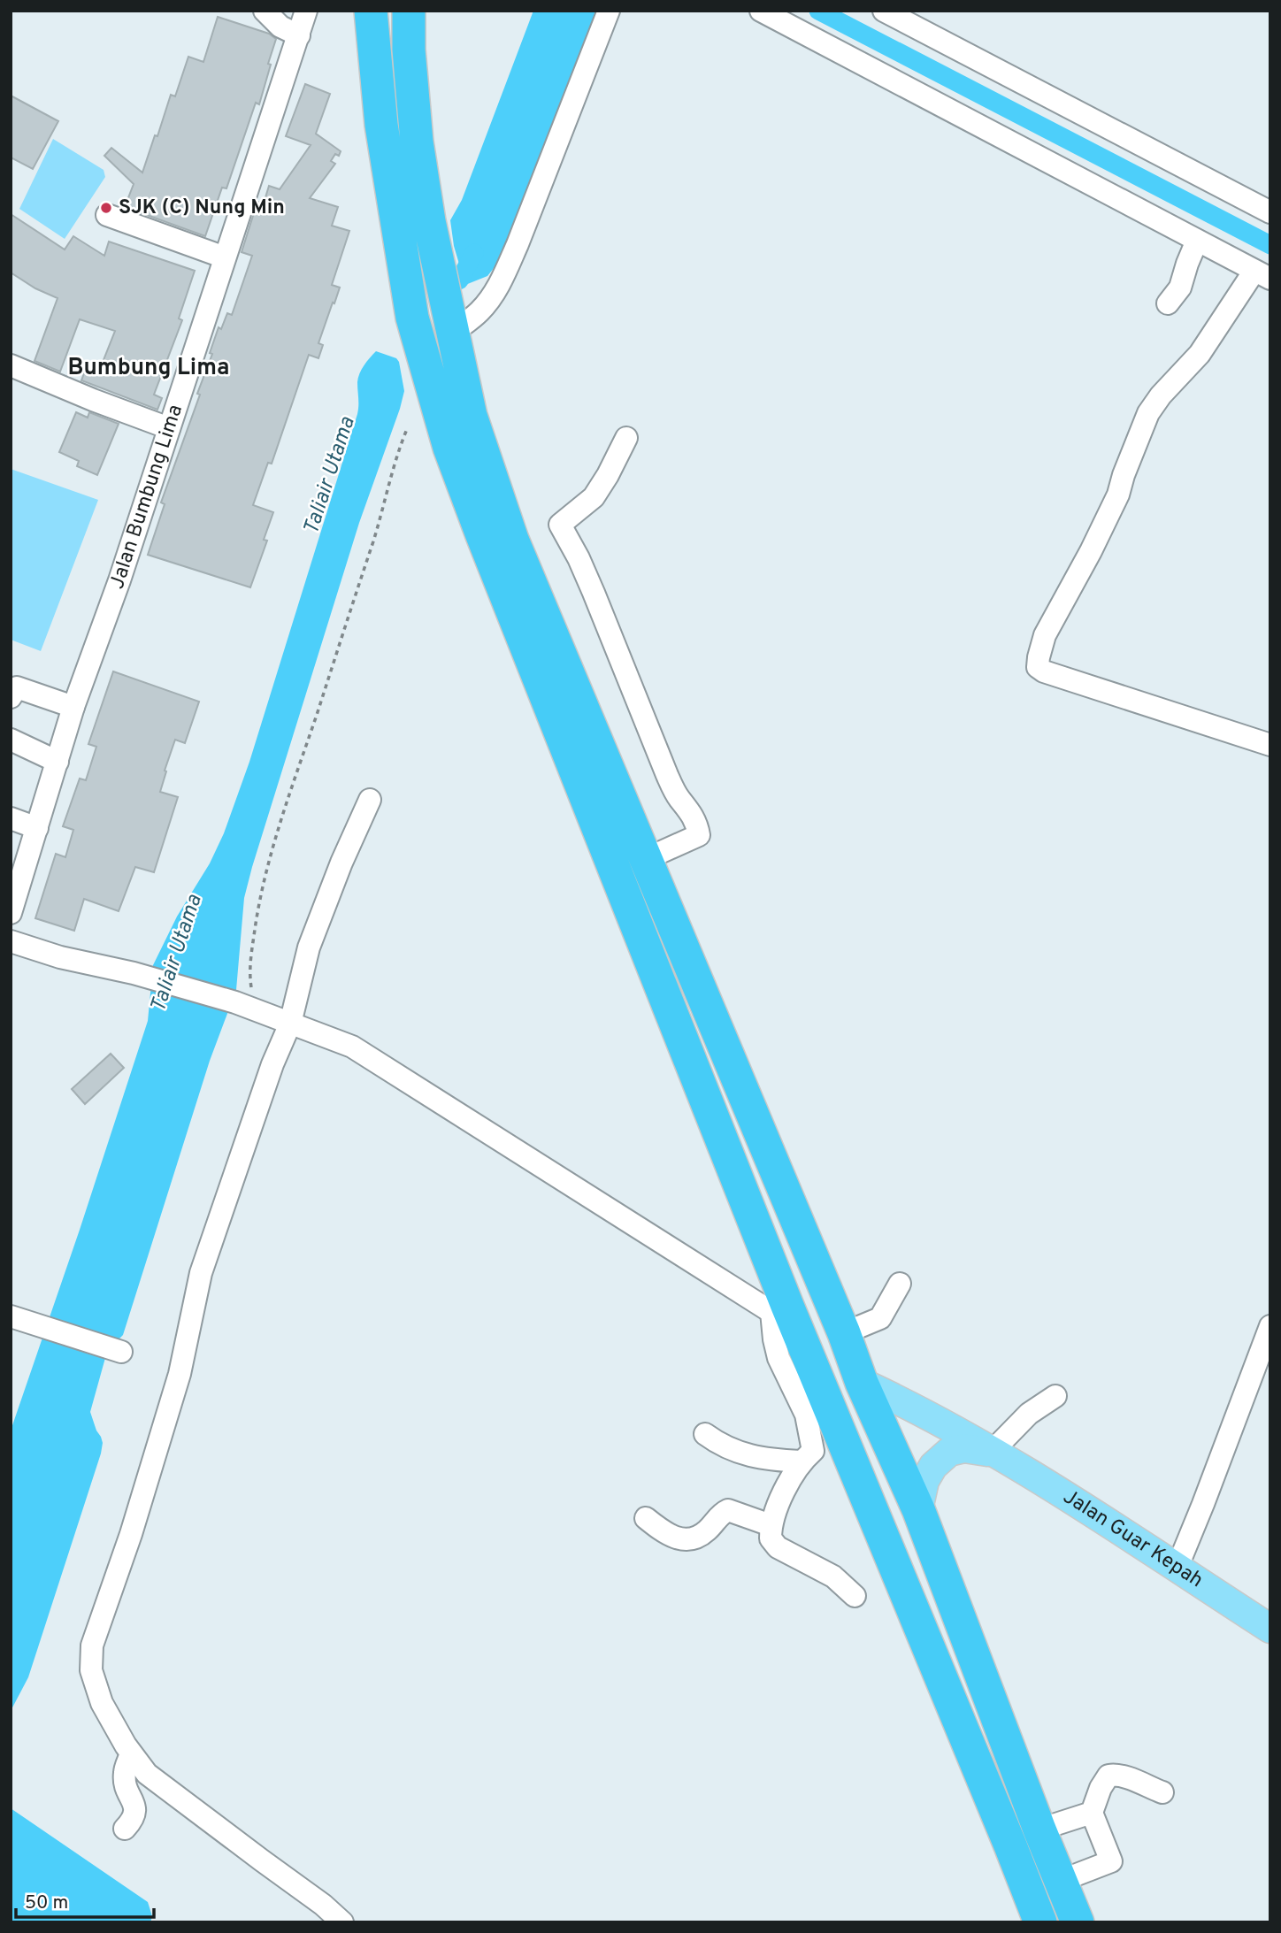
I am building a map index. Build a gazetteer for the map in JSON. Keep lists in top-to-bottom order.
{
  "streets": {
    "main road": ["Jalan Guar Kepah"],
    "street": ["Jalan Bumbung Lima"]
  },
  "districts": ["Bumbung Lima"],
  "water": ["Taliair Utama"],
  "places": ["SJK (C) Nung Min"],
  "scale_bar": "50 m"
}
